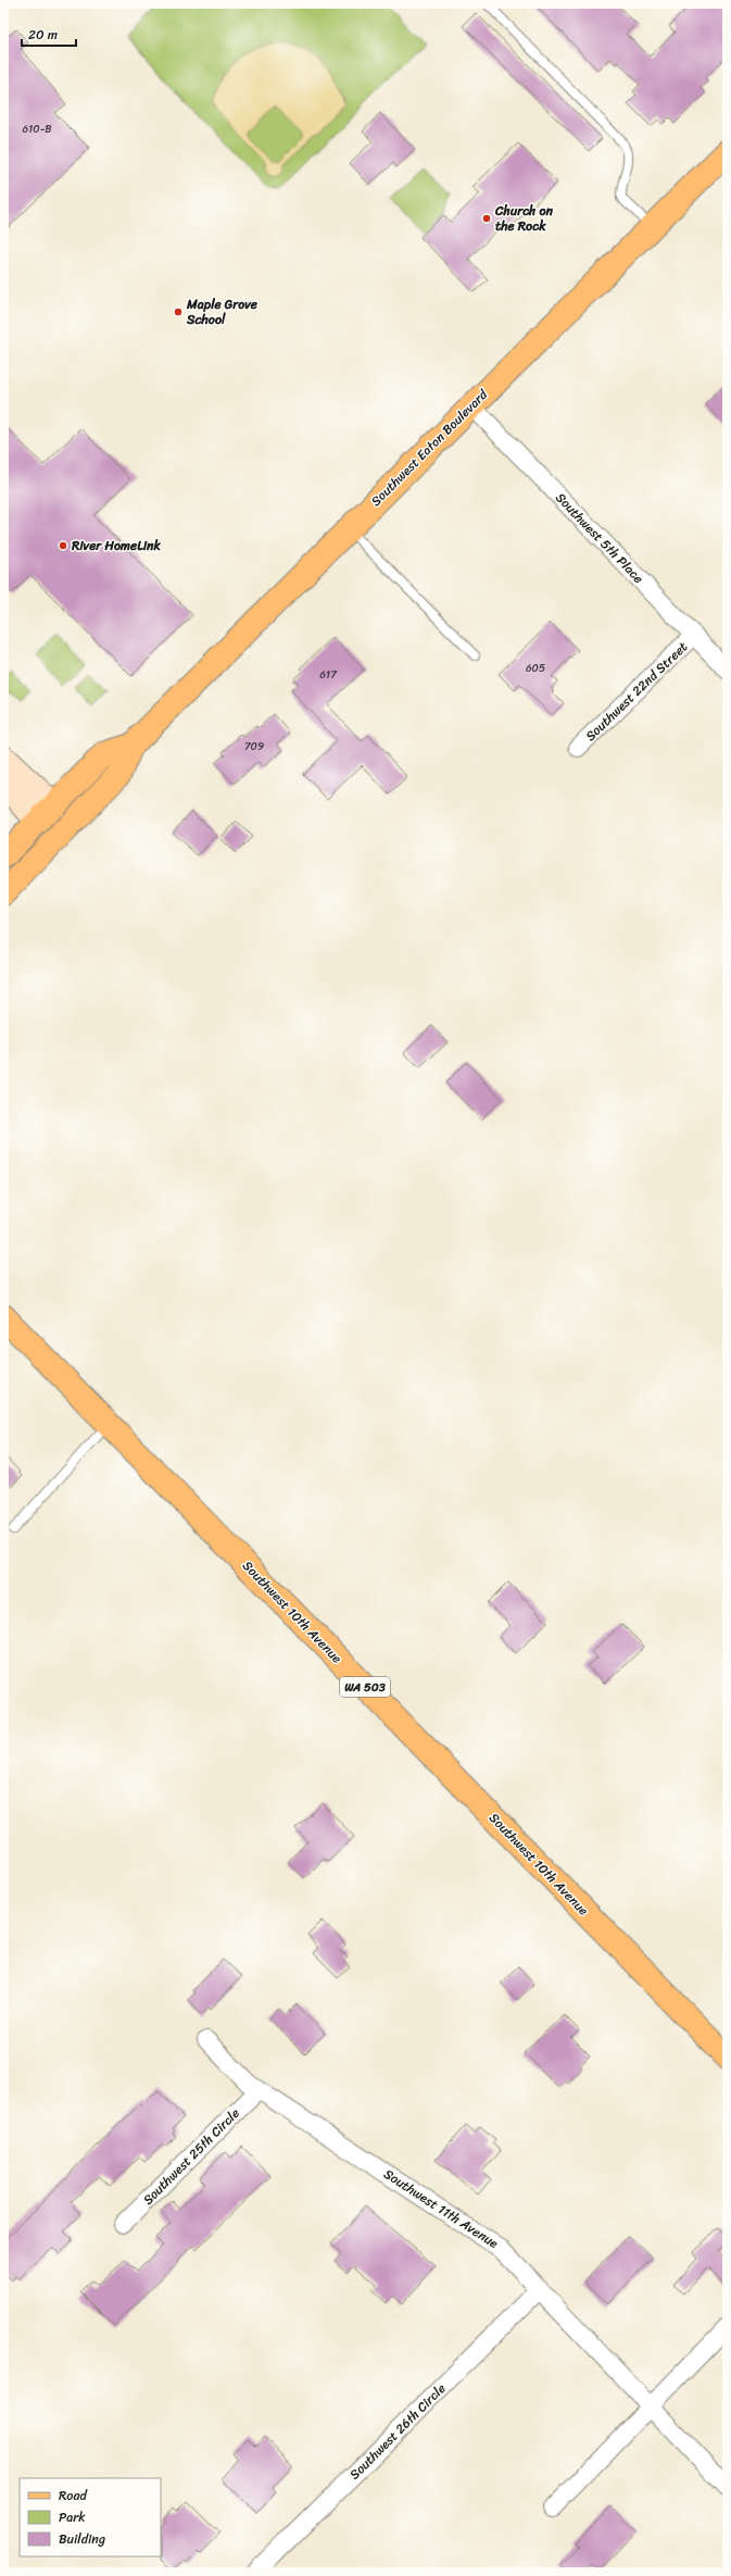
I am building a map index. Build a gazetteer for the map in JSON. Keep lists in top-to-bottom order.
{
  "streets": {
    "main road": ["Southwest Eaton Boulevard", "Southwest 10th Avenue", "WA 503"],
    "street": [
      "Southwest 5th Place",
      "Southwest 22nd Street",
      "Southwest 25th Circle",
      "Southwest 11th Avenue",
      "Southwest 26th Circle"
    ]
  },
  "crossings": [
    ["Southwest Eaton Boulevard", "Southwest 5th Place"],
    ["Southwest 5th Place", "Southwest 22nd Street"],
    ["Southwest 25th Circle", "Southwest 11th Avenue"],
    ["Southwest 11th Avenue", "Southwest 26th Circle"]
  ],
  "places": ["Church on the Rock", "Maple Grove School", "River HomeLink"],
  "house_numbers": [
    "610-B",
    "605",
    "617",
    "709"
  ],
  "legend": ["Road", "Park", "Building"],
  "scale_bar": "20 m"
}
